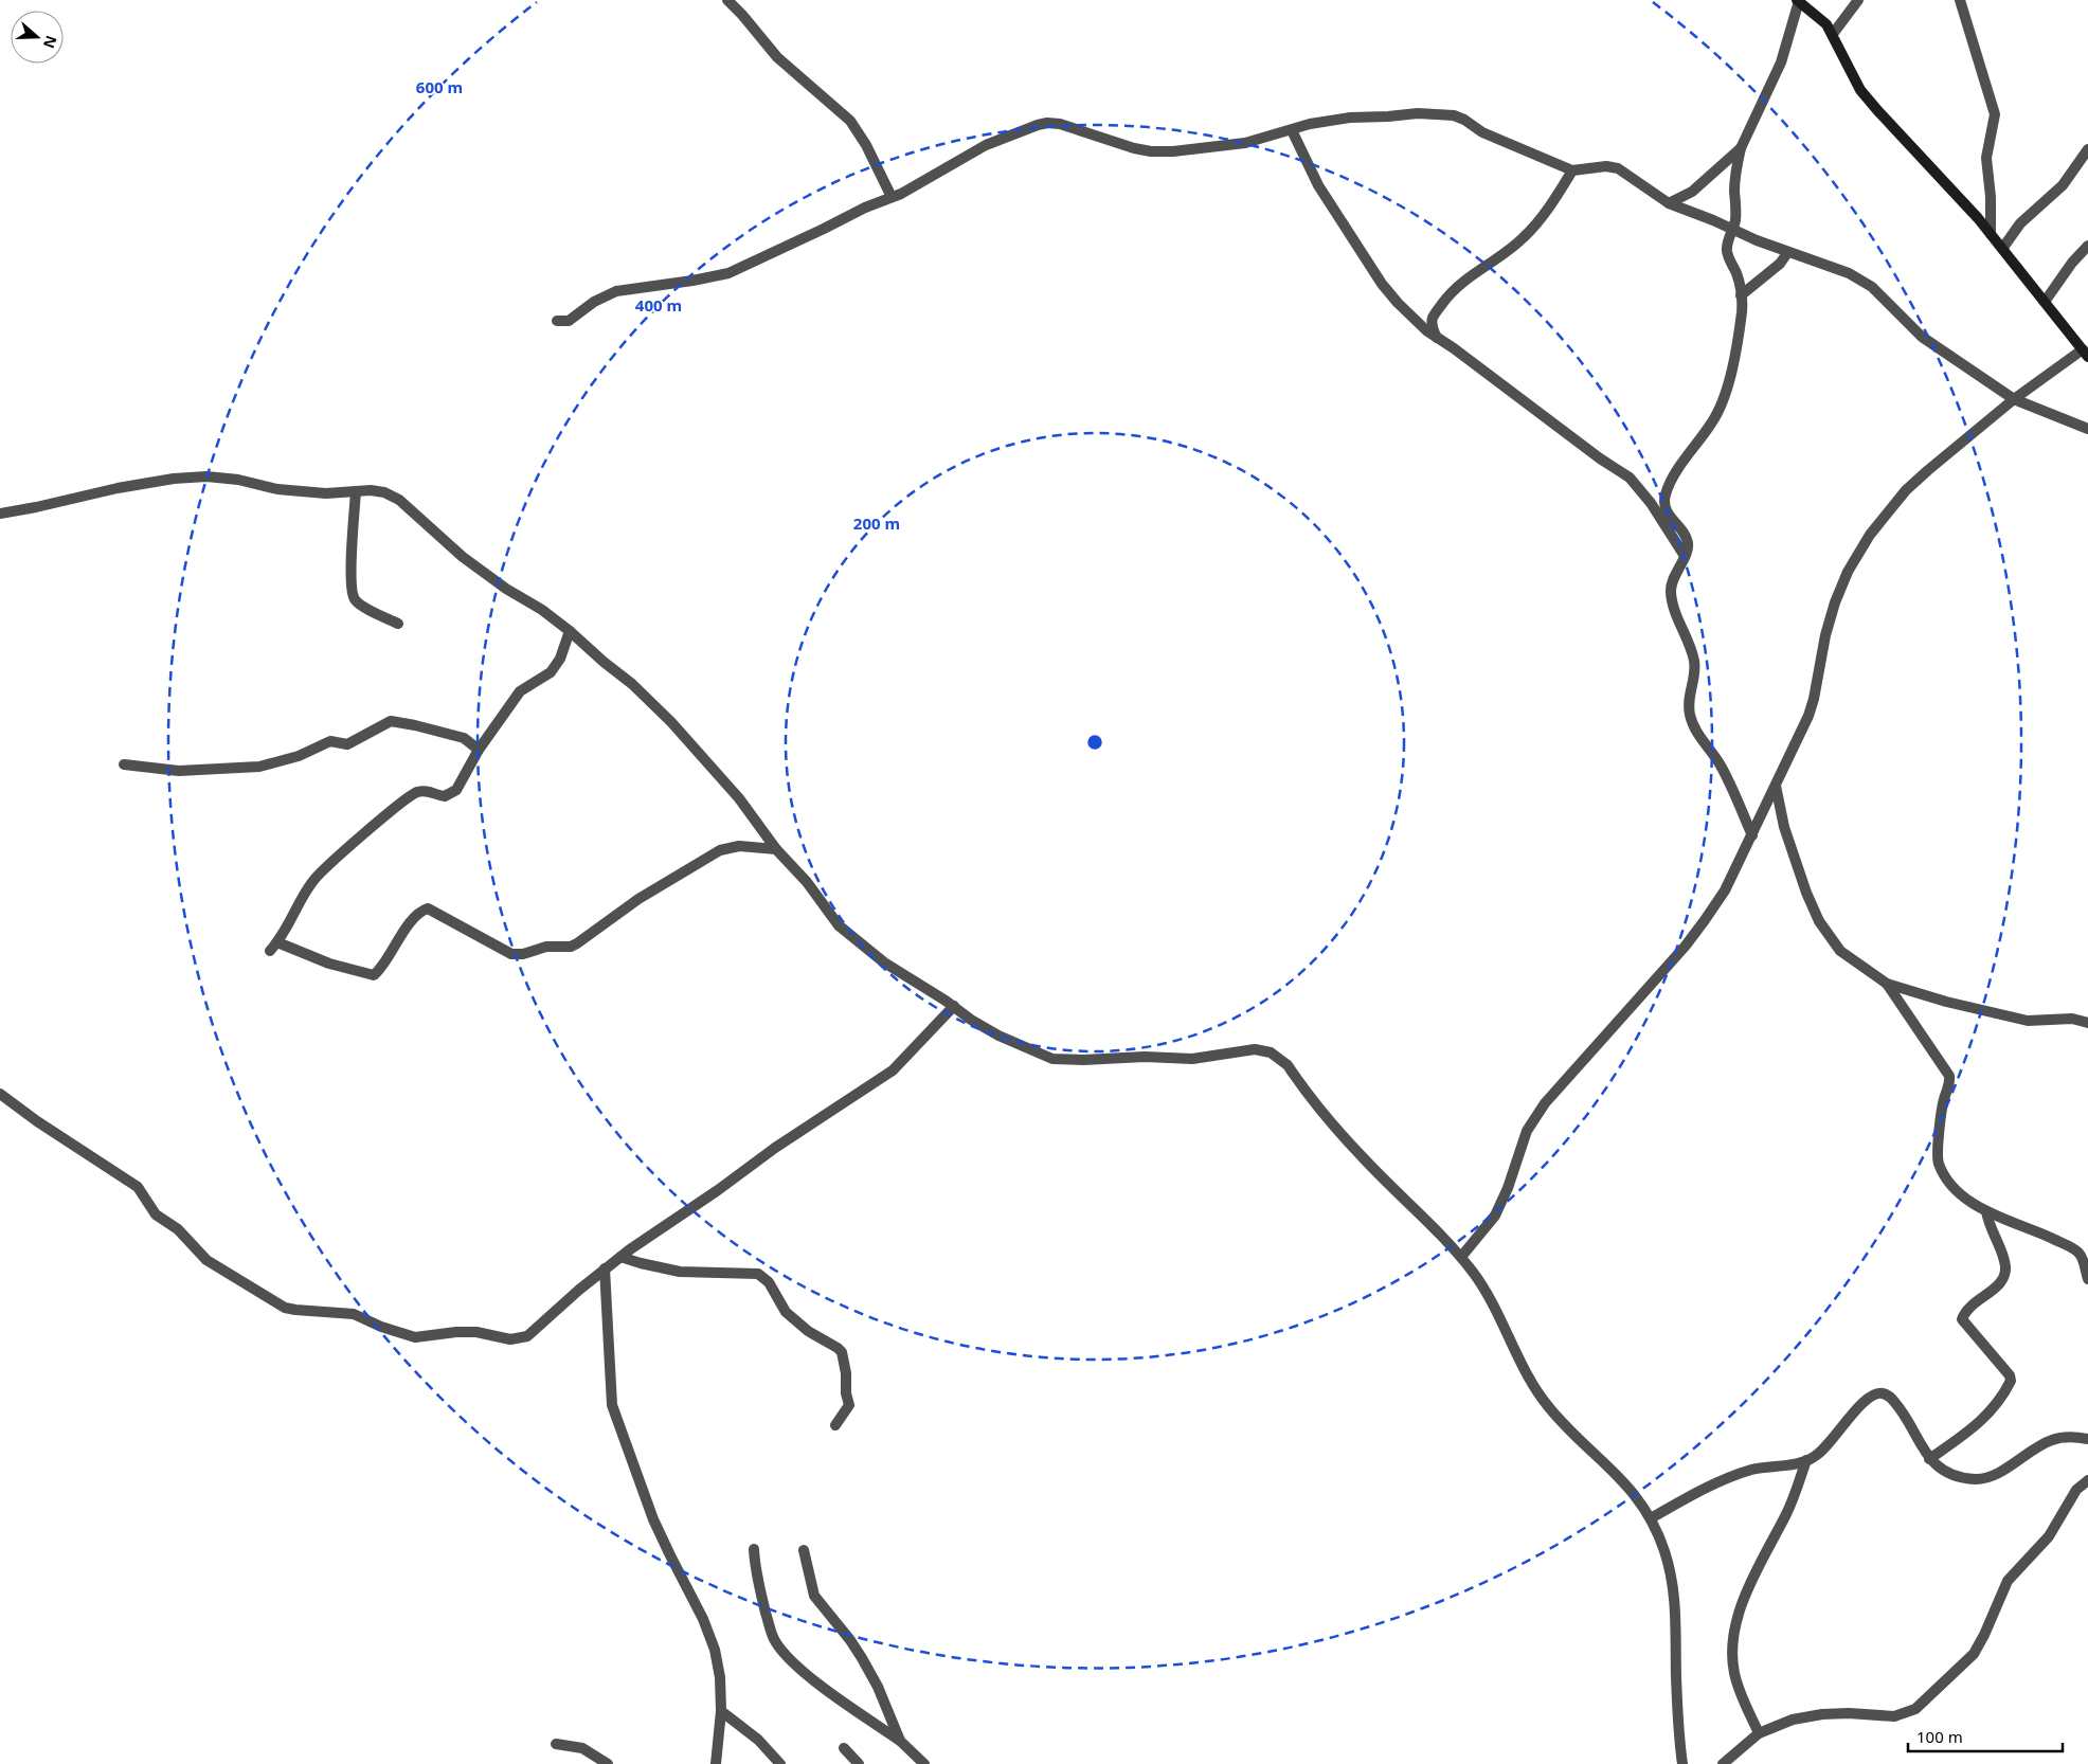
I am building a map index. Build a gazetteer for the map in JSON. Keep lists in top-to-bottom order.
{
  "scale_bar": "100 m",
  "north": "right",
  "rings": ["600 m", "400 m", "200 m"]
}
